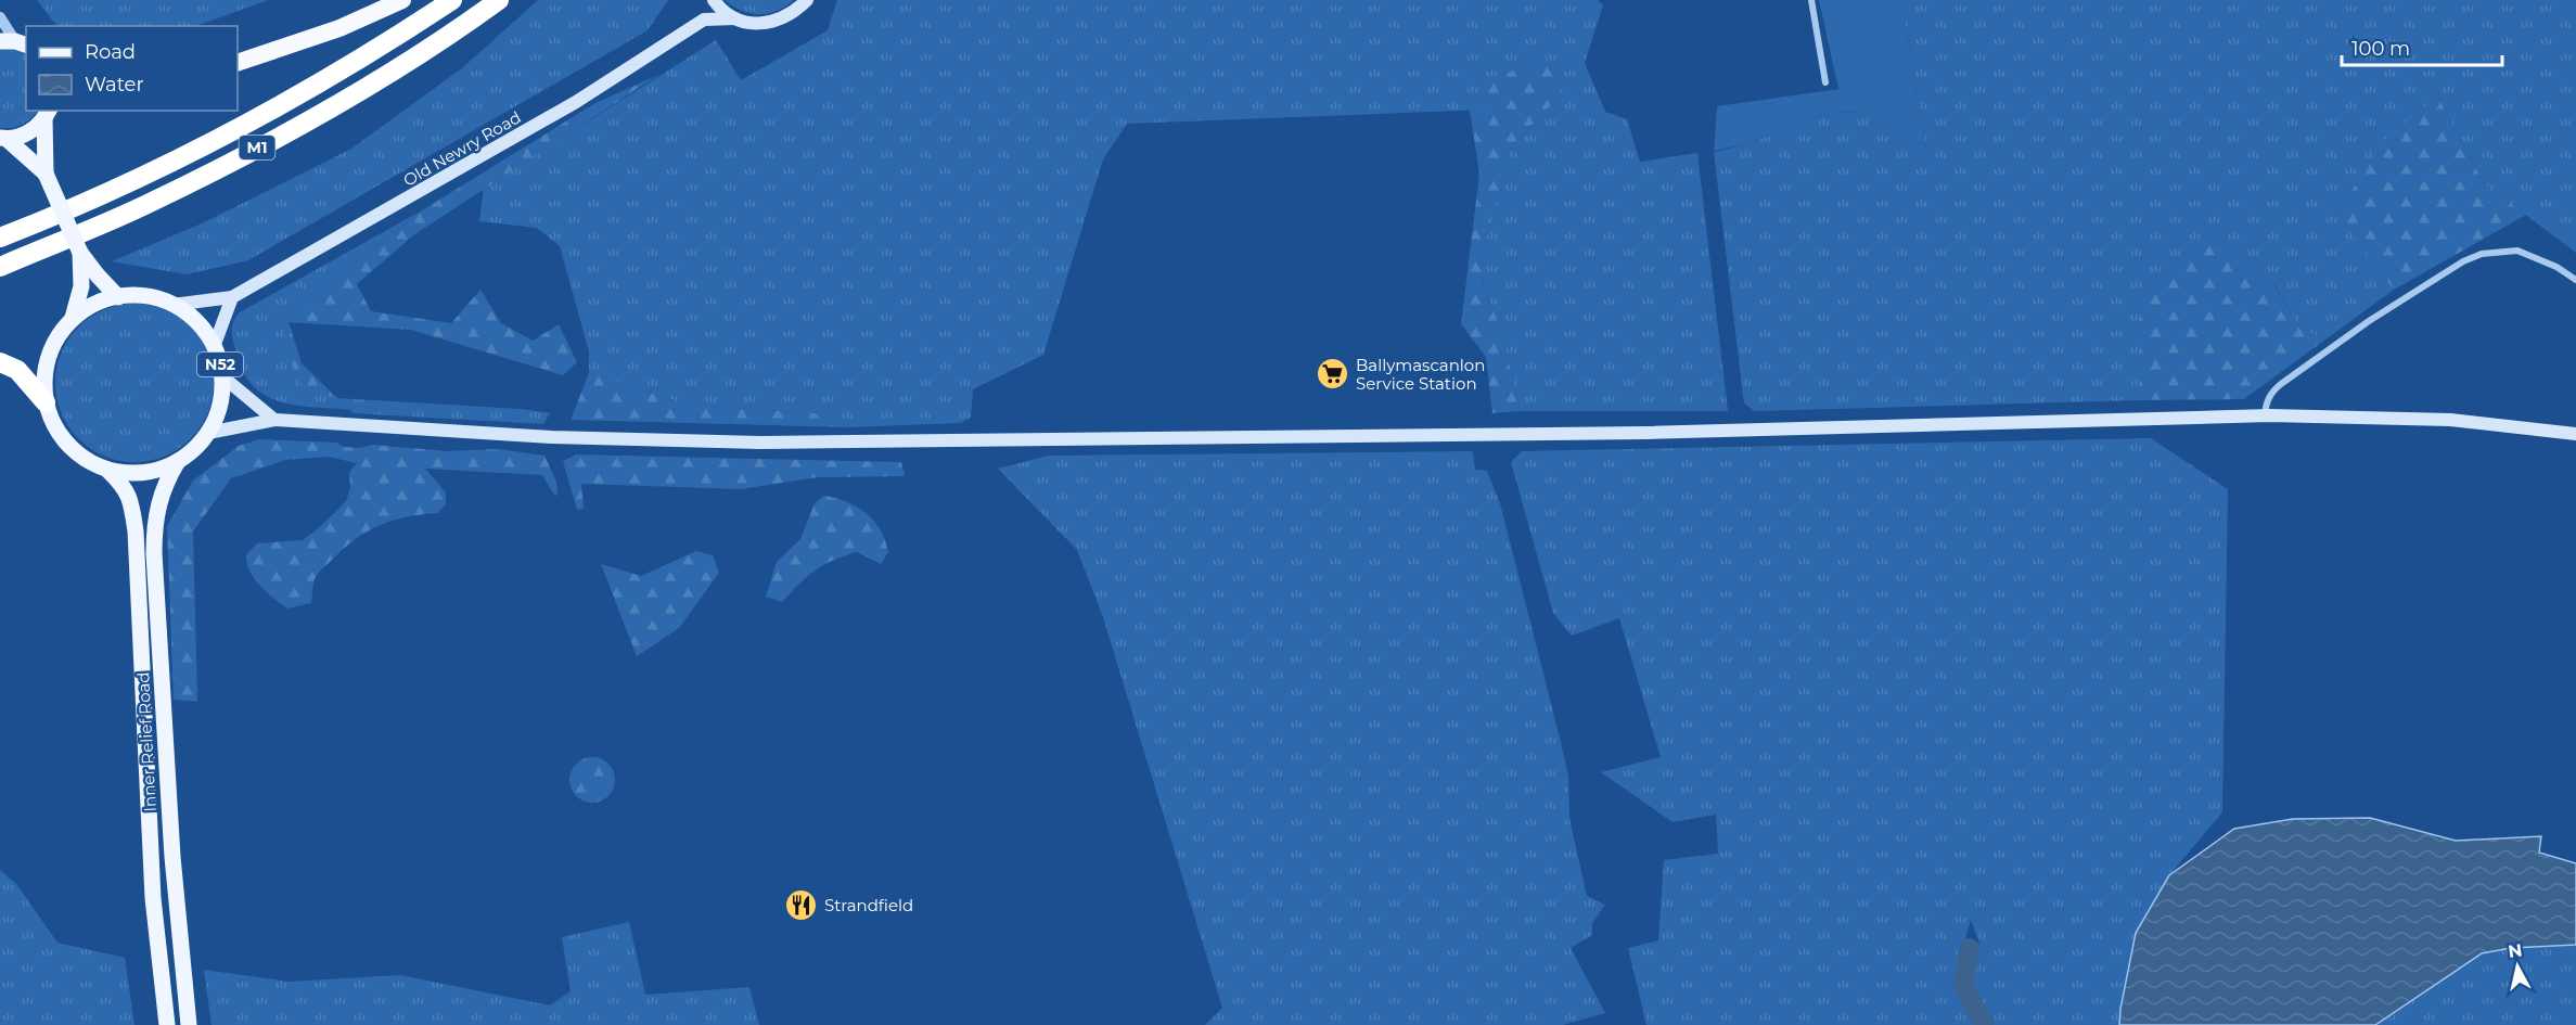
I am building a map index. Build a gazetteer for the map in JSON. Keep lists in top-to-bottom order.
{
  "streets": {
    "highway": ["M1"],
    "main road": ["Old Newry Road", "N52", "Inner Relief Road"]
  },
  "crossings": [
    ["Old Newry Road", "N52"],
    ["Old Newry Road", "Inner Relief Road"],
    ["N52", "Inner Relief Road"]
  ],
  "places": {
    "supermarket": ["Ballymascanlon Service Station"],
    "restaurant": ["Strandfield"]
  },
  "legend": ["Road", "Water"],
  "scale_bar": "100 m",
  "north": "top"
}
